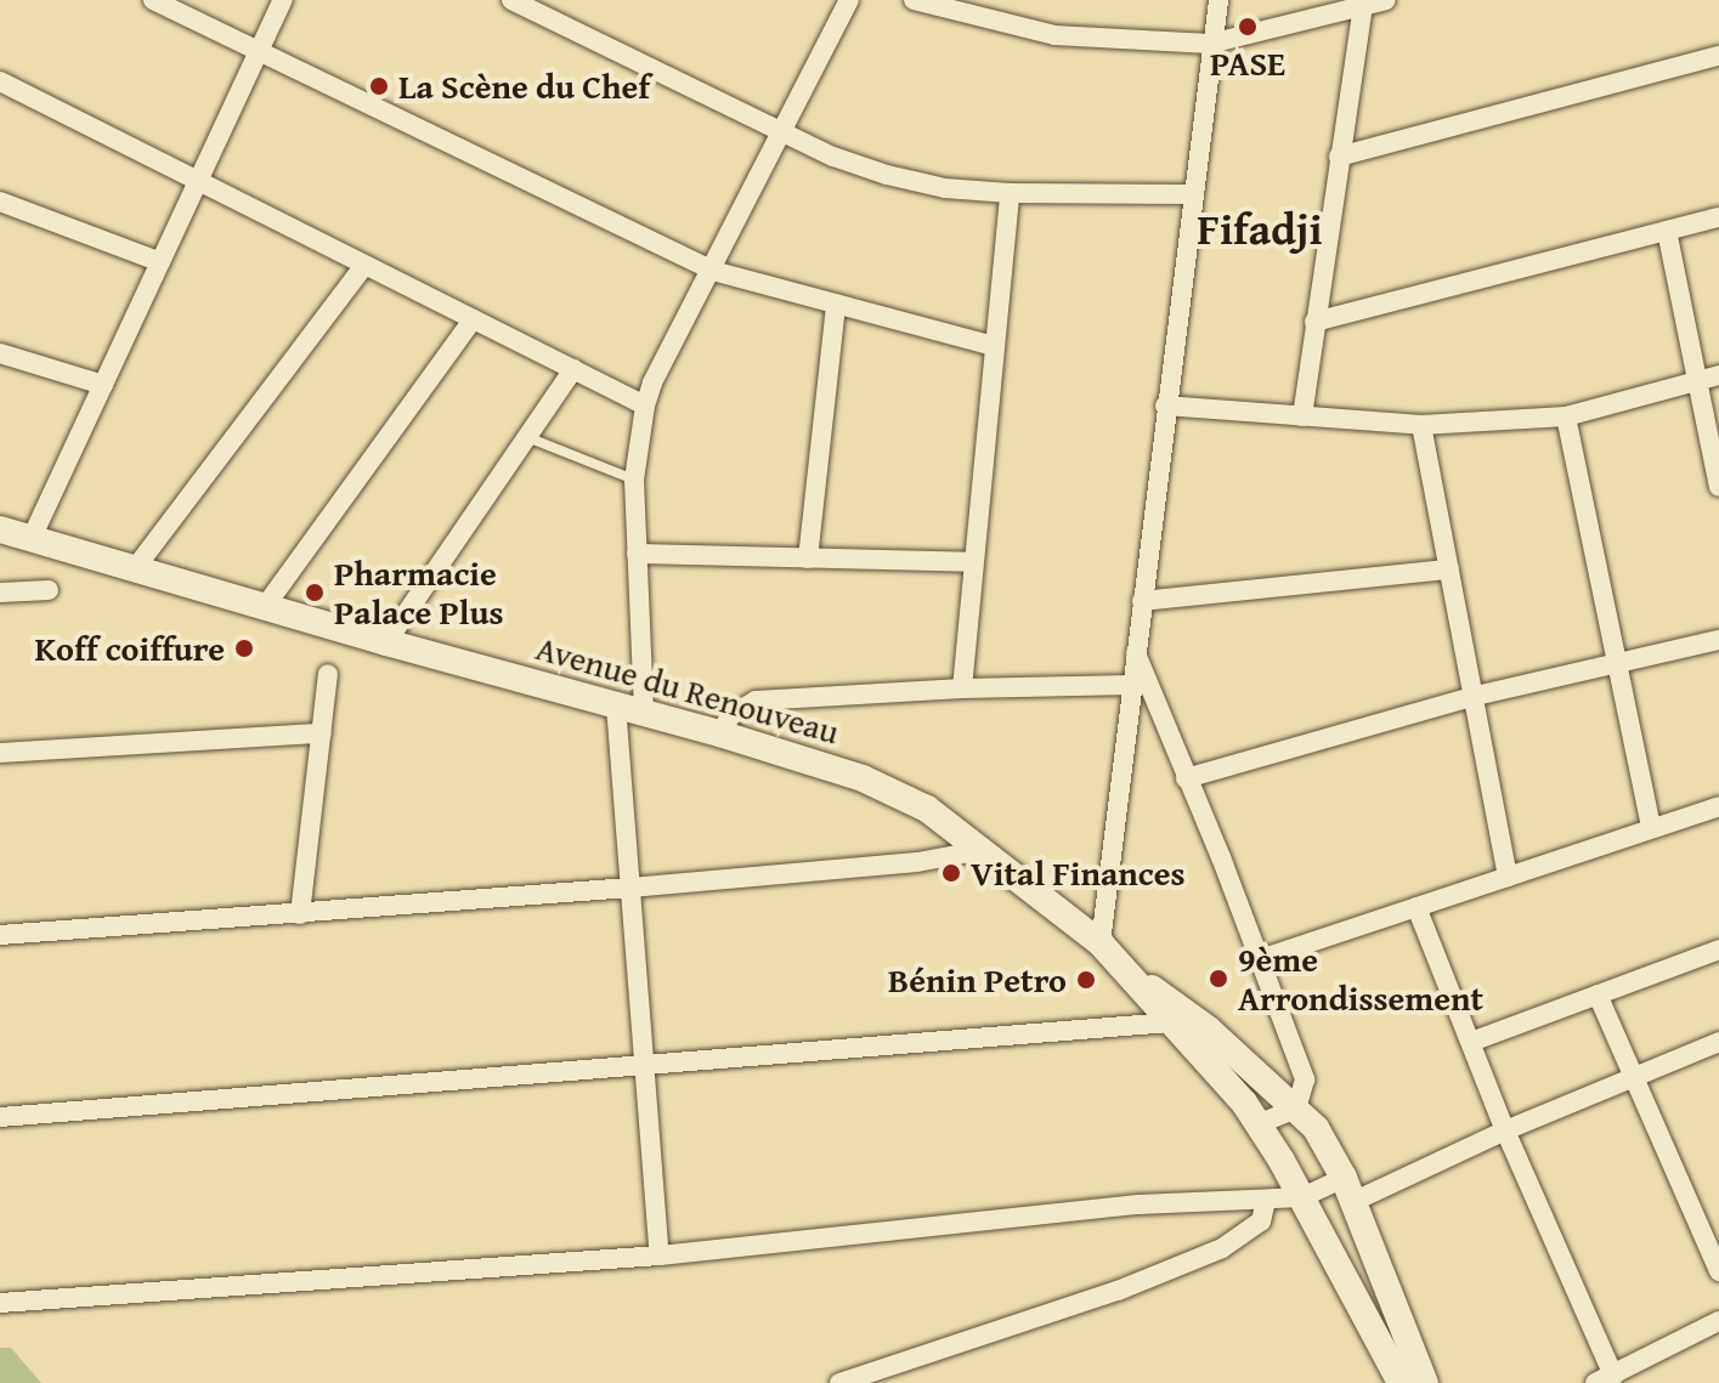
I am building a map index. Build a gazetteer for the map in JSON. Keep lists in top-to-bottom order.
{
  "streets": {
    "main road": ["Avenue du Renouveau"]
  },
  "districts": ["Fifadji"],
  "places": [
    "PASE",
    "La Scène du Chef",
    "Pharmacie Palace Plus",
    "Koff coiffure",
    "Vital Finances",
    "9ème Arrondissement",
    "Bénin Petro"
  ]
}
